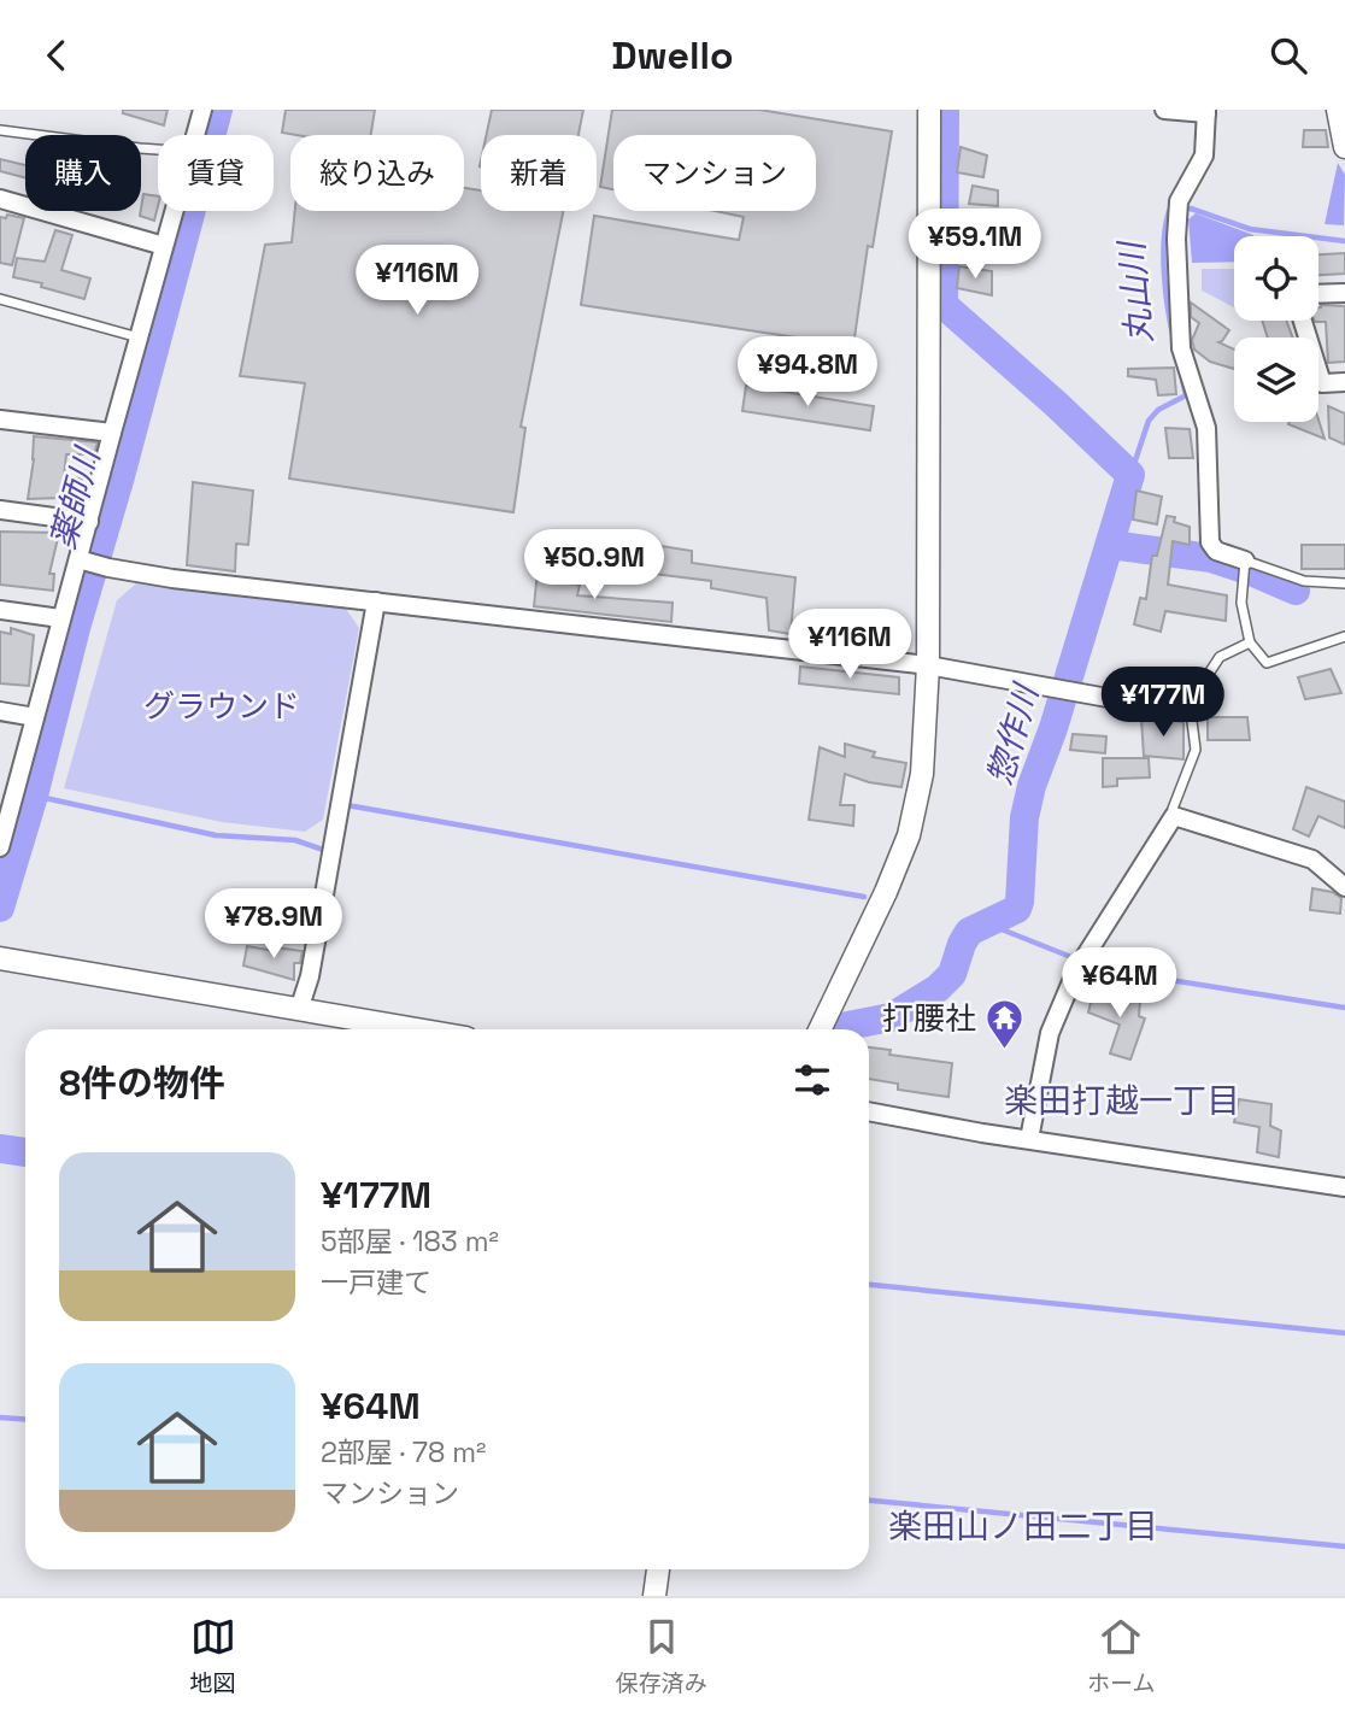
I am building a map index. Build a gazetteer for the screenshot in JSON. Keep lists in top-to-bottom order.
{
  "districts": ["楽田打越一丁目", "楽田山ノ田二丁目"],
  "water": ["丸山川", "薬師川", "惣作川"],
  "parks": ["グラウンド"],
  "places": {
    "temple": ["打腰社"]
  },
  "page": {
    "header": "Dwello",
    "chip": [
      "購入",
      "賃貸",
      "絞り込み",
      "新着",
      "マンション"
    ],
    "price": [
      "¥59.1M",
      "¥116M",
      "¥94.8M",
      "¥50.9M",
      "¥116M",
      "¥177M",
      "¥78.9M",
      "¥64M"
    ],
    "heading": "8件の物件",
    "list": [
      {
        "name": "¥177M",
        "note": "5部屋 · 183 m² · 一戸建て"
      },
      {
        "name": "¥64M",
        "note": "2部屋 · 78 m² · マンション"
      }
    ],
    "tabs": ["地図", "保存済み", "ホーム"]
  }
}
